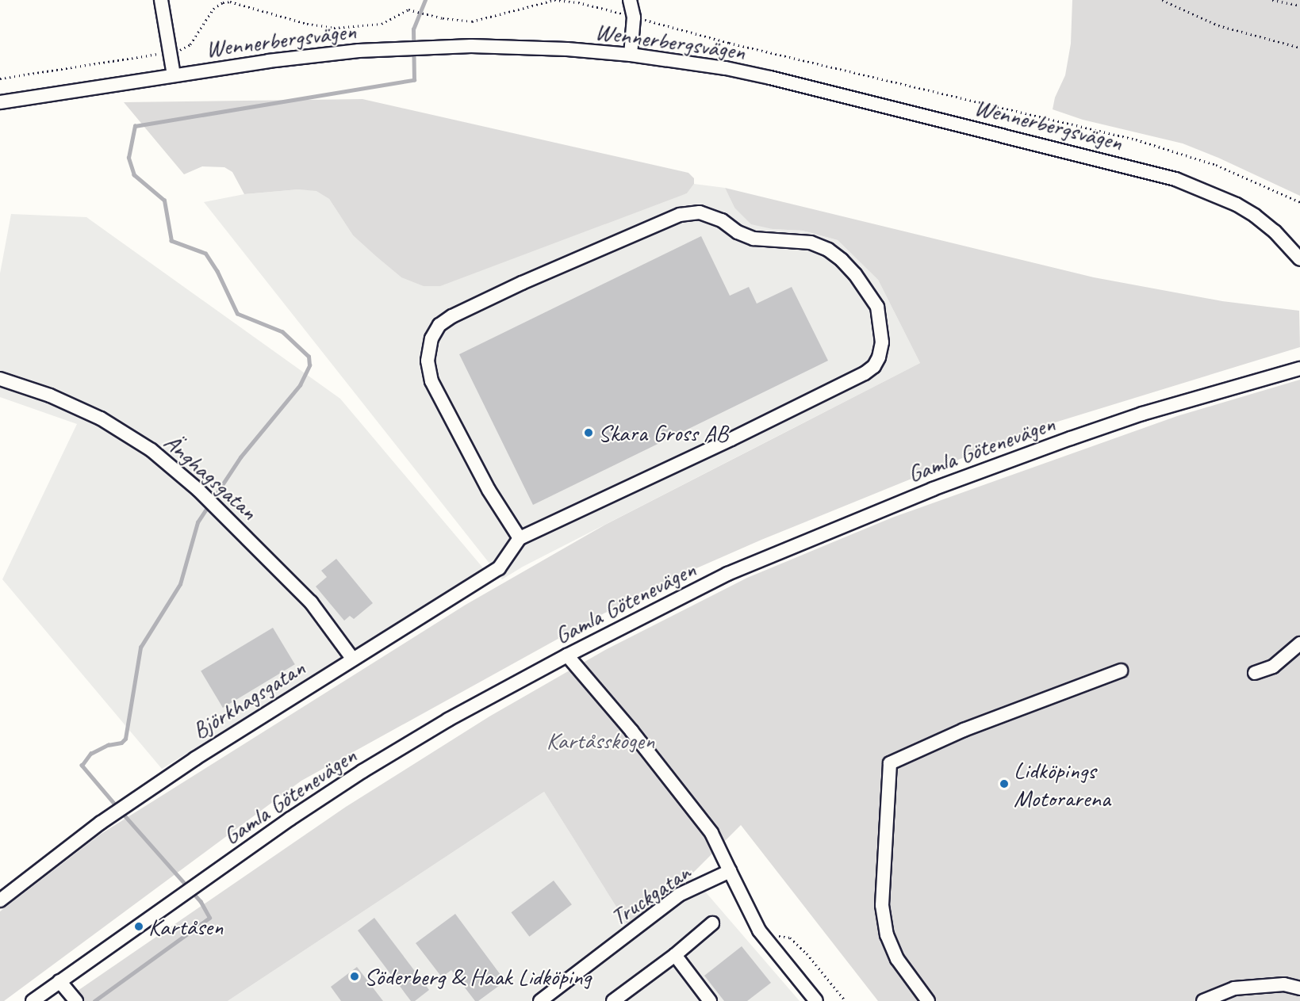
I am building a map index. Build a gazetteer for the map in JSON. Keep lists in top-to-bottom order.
{
  "streets": {
    "street": [
      "Wennerbergsvägen",
      "Gamla Götenevägen",
      "Änghagsgatan",
      "Björkhagsgatan",
      "Truckgatan"
    ]
  },
  "crossings": [
    ["Änghagsgatan", "Björkhagsgatan"]
  ],
  "parks": ["Kartåsskogen"],
  "places": [
    "Skara Gross AB",
    "Lidköpings Motorarena",
    "Kartåsen",
    "Söderberg & Haak Lidköping"
  ]
}
